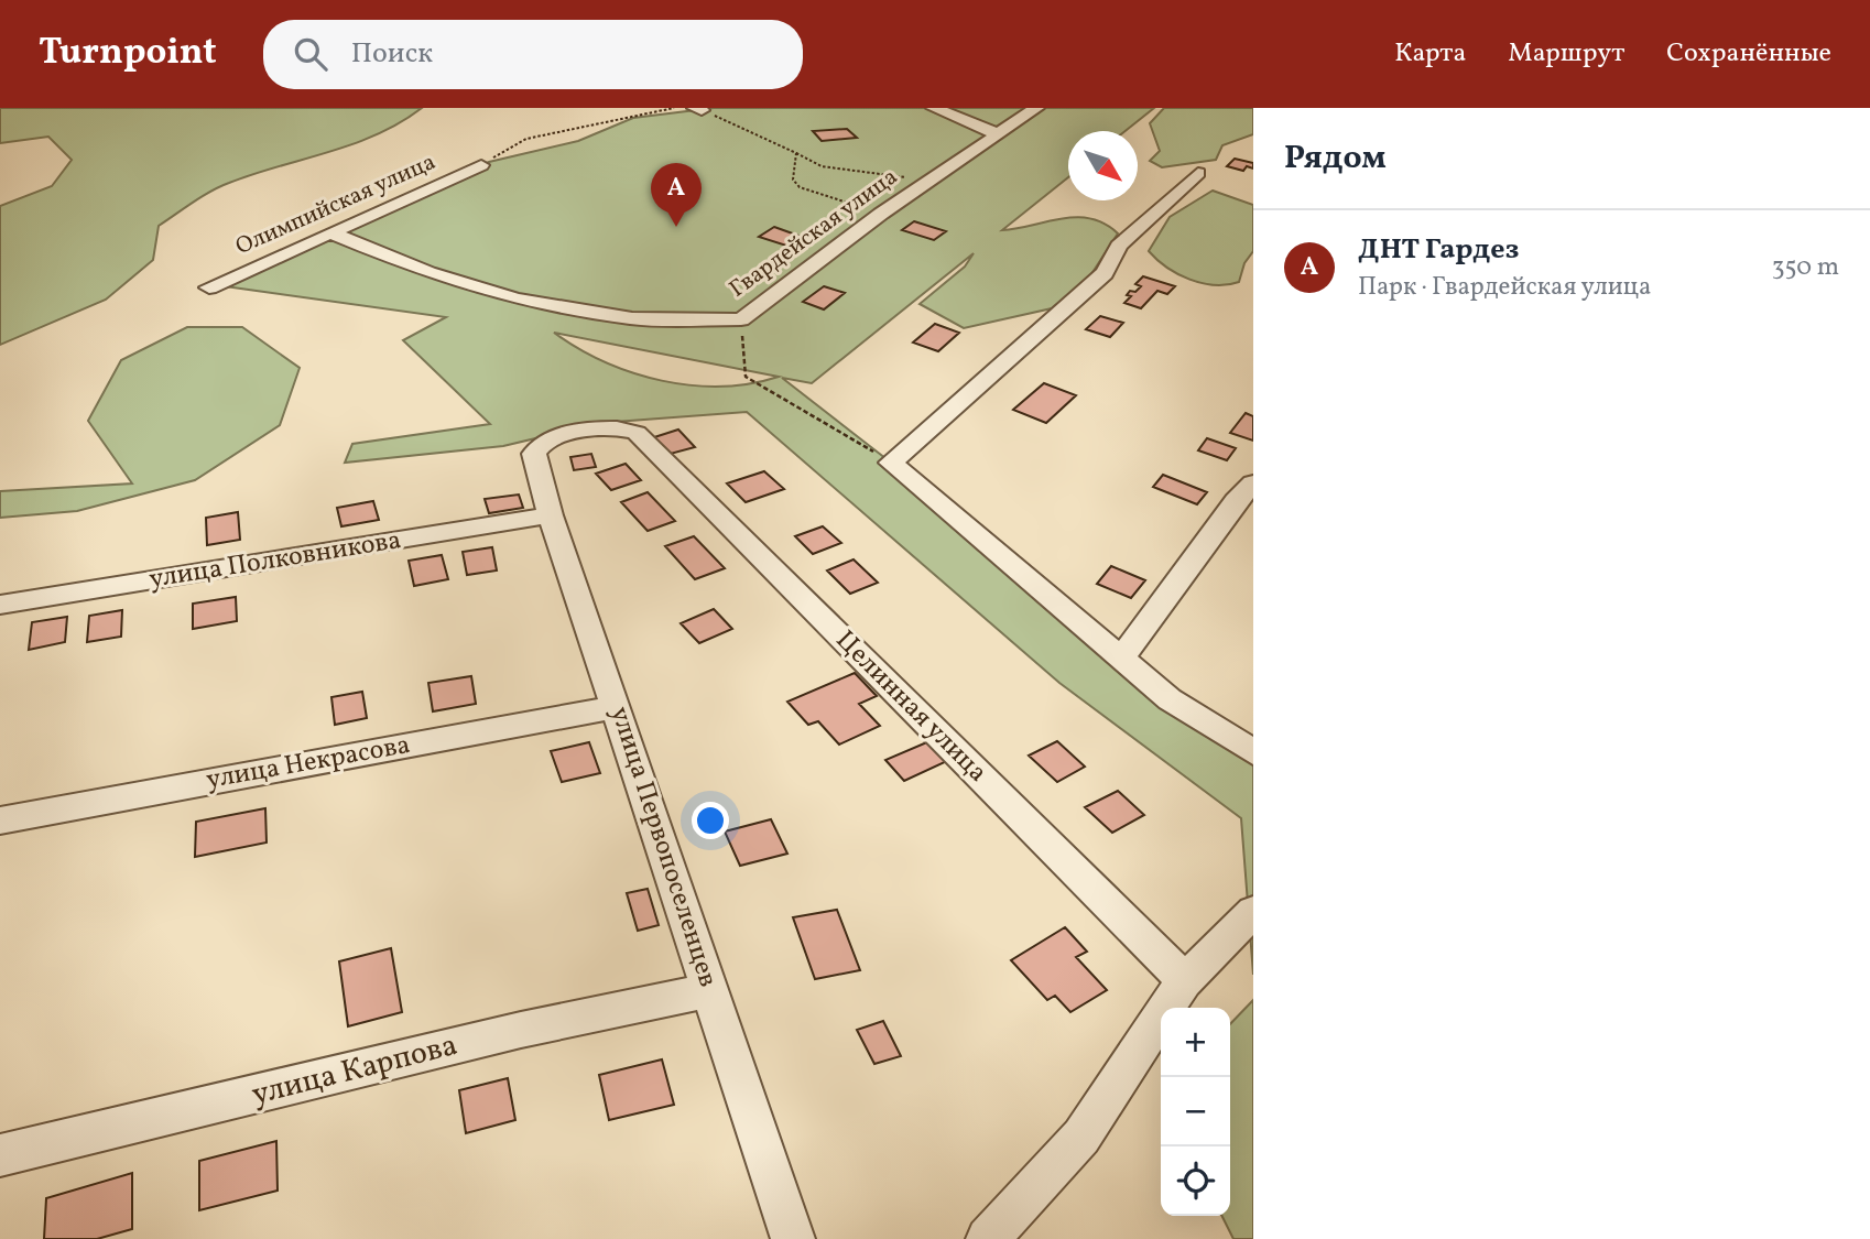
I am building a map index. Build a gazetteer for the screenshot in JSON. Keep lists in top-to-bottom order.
{
  "streets": {
    "street": [
      "Олимпийская улица",
      "Гвардейская улица",
      "улица Полковникова",
      "Целинная улица",
      "улица Некрасова",
      "улица Первопоселенцев",
      "улица Карпова"
    ]
  },
  "crossings": [
    ["Олимпийская улица", "Гвардейская улица"],
    ["улица Полковникова", "улица Первопоселенцев"],
    ["Целинная улица", "улица Первопоселенцев"],
    ["улица Некрасова", "улица Первопоселенцев"],
    ["улица Первопоселенцев", "улица Карпова"]
  ],
  "north": "bottom right",
  "page": {
    "header": "Turnpoint",
    "search": "Поиск",
    "nav": ["Карта", "Маршрут", "Сохранённые"],
    "heading": "Рядом",
    "pins": "A",
    "list": [
      {
        "mark": "A",
        "name": "ДНТ Гардез",
        "note": "Парк · Гвардейская улица",
        "value": "350 m"
      }
    ],
    "map_buttons": ["+", "−"]
  }
}
